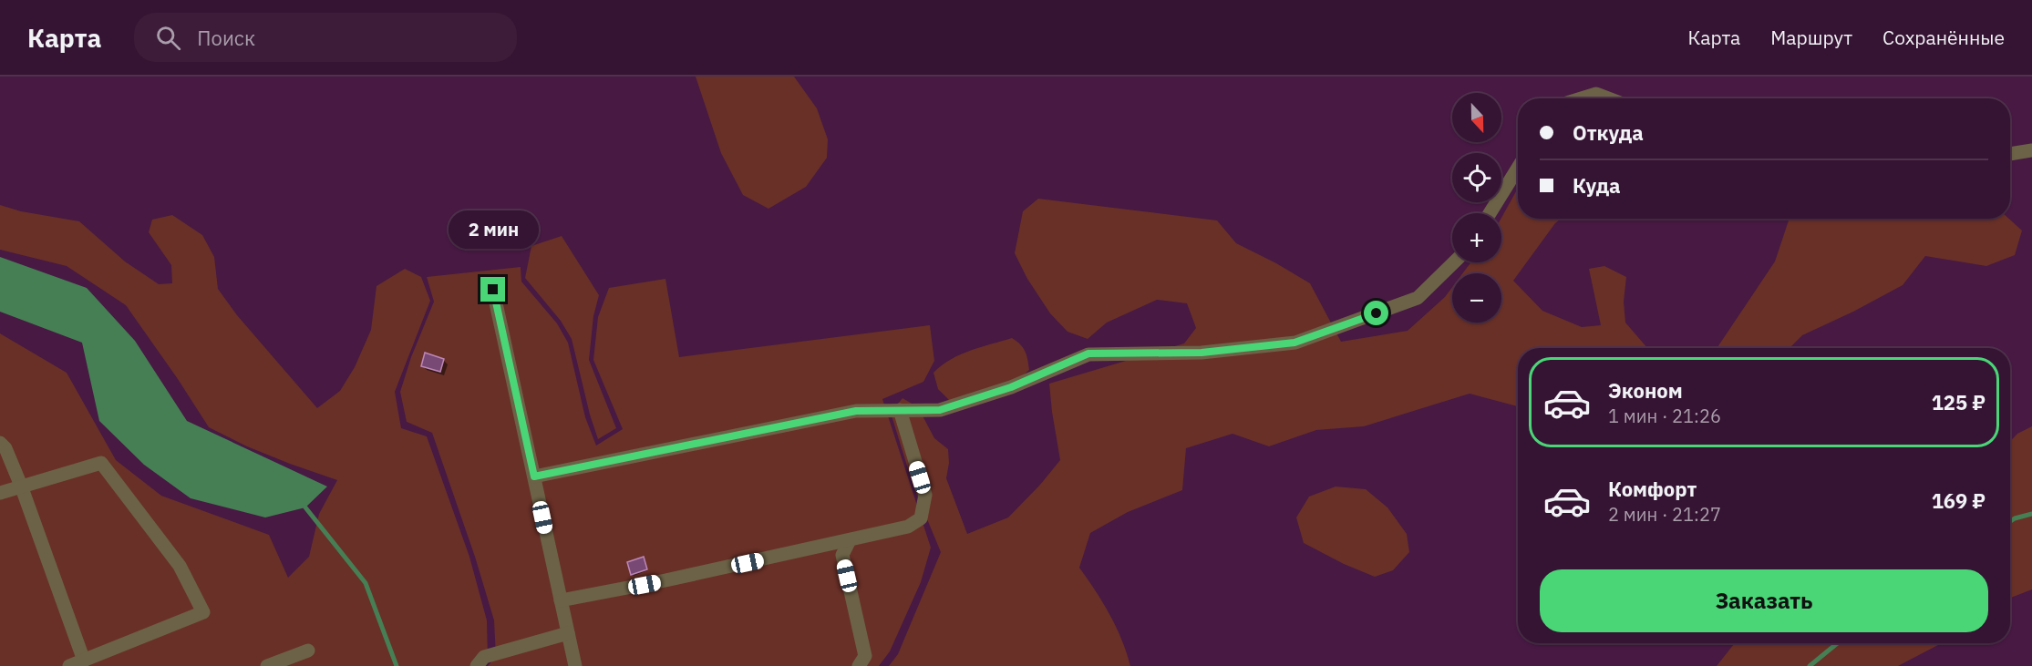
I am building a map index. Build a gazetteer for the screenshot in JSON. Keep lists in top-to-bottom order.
{
  "north": "bottom",
  "page": {
    "header": "Карта",
    "search": "Поиск",
    "nav": ["Карта", "Маршрут", "Сохранённые"],
    "map_buttons": ["+", "−"],
    "banner": ["Откуда", "Куда"],
    "bubble": "2 мин",
    "list": [
      {
        "name": "Эконом",
        "note": "1 мин · 21:26",
        "value": "125 ₽"
      },
      {
        "name": "Комфорт",
        "note": "2 мин · 21:27",
        "value": "169 ₽"
      }
    ],
    "buttons": "Заказать"
  }
}
